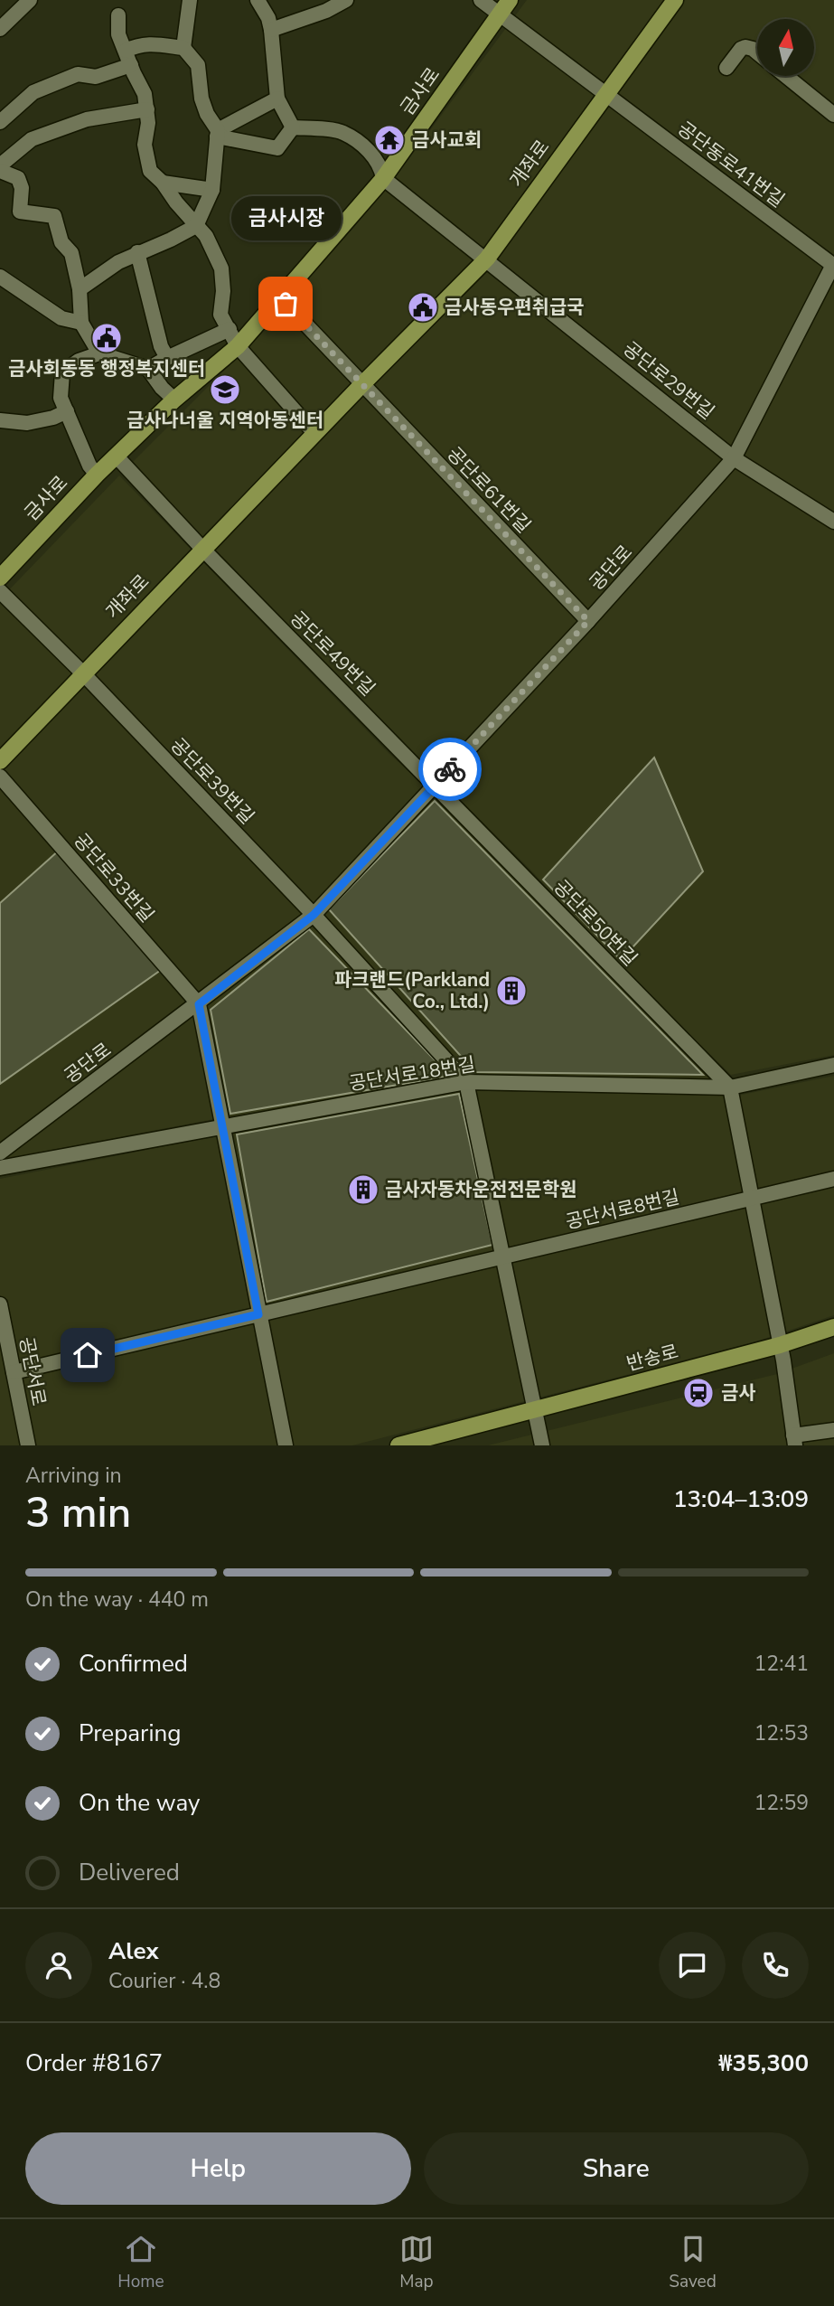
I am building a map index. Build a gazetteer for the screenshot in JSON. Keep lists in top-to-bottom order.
{
  "streets": {
    "main road": ["금사로", "개좌로", "반송로"],
    "street": [
      "공단동로41번길",
      "공단로29번길",
      "공단로61번길",
      "공단로",
      "공단로49번길",
      "공단로39번길",
      "공단로33번길",
      "공단로50번길",
      "공단서로18번길",
      "공단서로8번길",
      "공단서로"
    ]
  },
  "crossings": [
    ["개좌로", "공단동로41번길"],
    ["개좌로", "공단로29번길"],
    ["개좌로", "공단로61번길"],
    ["개좌로", "공단로49번길"],
    ["개좌로", "공단로39번길"],
    ["공단동로41번길", "공단로"],
    ["공단로29번길", "공단로"],
    ["공단로61번길", "공단로"],
    ["공단로", "공단로49번길"],
    ["공단로", "공단로39번길"],
    ["공단로", "공단로33번길"],
    ["공단로", "공단로50번길"],
    ["공단로49번길", "공단로50번길"],
    ["공단로50번길", "공단서로18번길"],
    ["공단서로8번길", "공단서로"]
  ],
  "places": {
    "temple": ["금사교회"],
    "other": ["금사시장"],
    "public building": ["금사동우편취급국", "금사회동동 행정복지센터"],
    "school or university": ["금사나너울 지역아동센터"],
    "building": ["파크랜드(Parkland Co., Ltd.)", "금사자동차운전전문학원"],
    "station": ["금사"]
  },
  "north": "top",
  "page": {
    "bubble": "금사시장",
    "heading": ["3 min", "Arriving in", "13:04–13:09"],
    "panel": [
      "Alex",
      "Courier · 4.8",
      "Order #8167",
      "₩35,300"
    ],
    "bar": "On the way · 440 m",
    "list": [
      ["Confirmed", "12:41"],
      ["Preparing", "12:53"],
      ["On the way", "12:59"],
      "Delivered"
    ],
    "buttons": ["Help", "Share"],
    "tabs": ["Home", "Map", "Saved"]
  }
}
